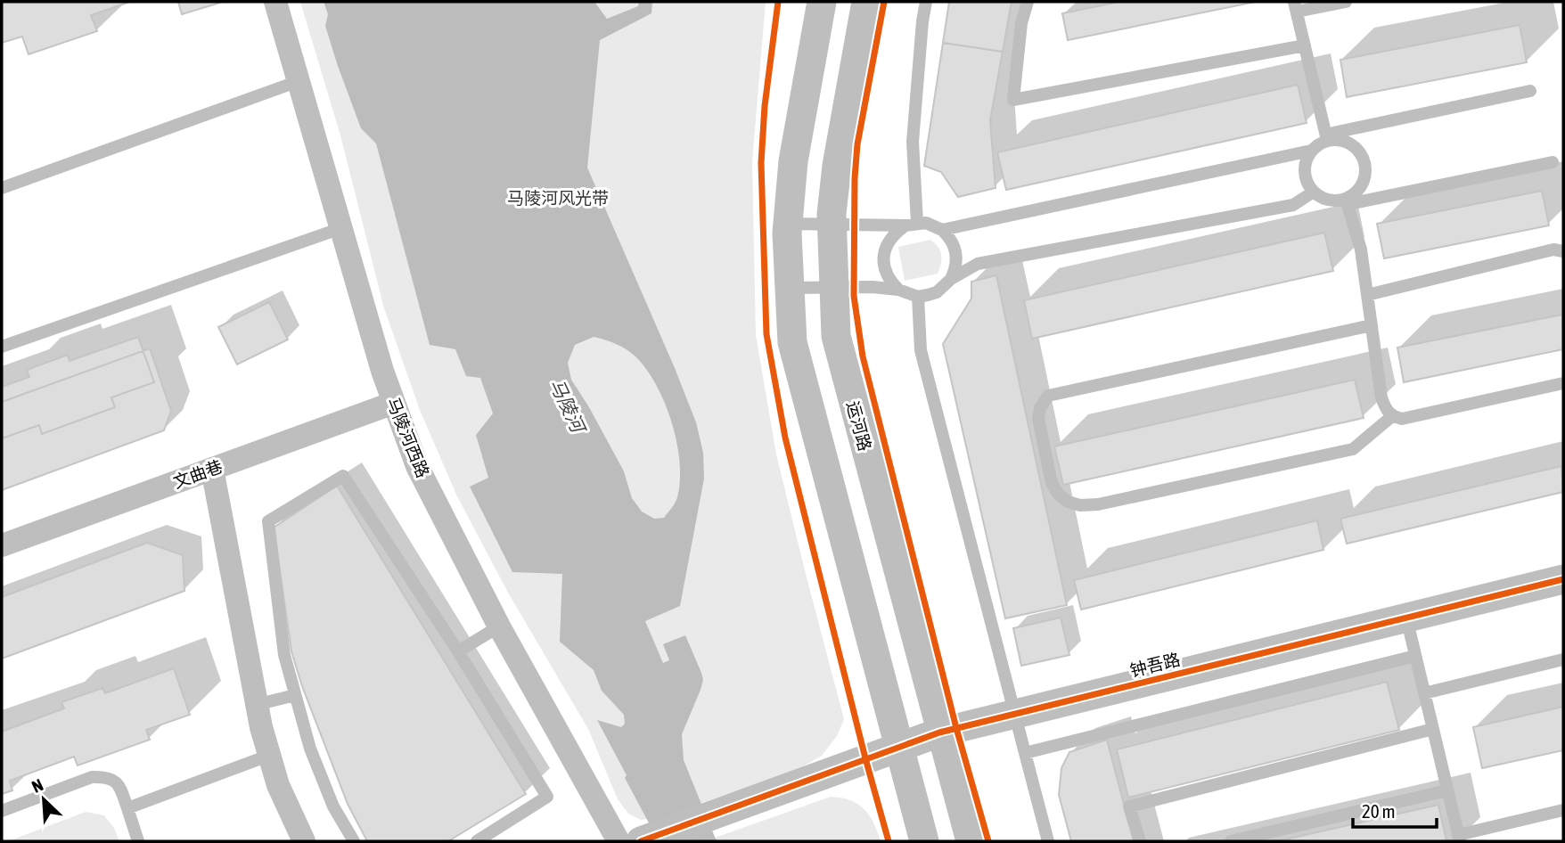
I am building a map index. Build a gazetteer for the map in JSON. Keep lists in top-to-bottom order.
{
  "streets": {
    "street": [
      "运河路",
      "马陵河西路",
      "文曲巷",
      "钟吾路"
    ]
  },
  "crossings": [
    ["运河路", "钟吾路"],
    ["马陵河西路", "文曲巷"]
  ],
  "water": ["马陵河"],
  "parks": ["马陵河风光带"],
  "scale_bar": "20 m",
  "north": "top left"
}
